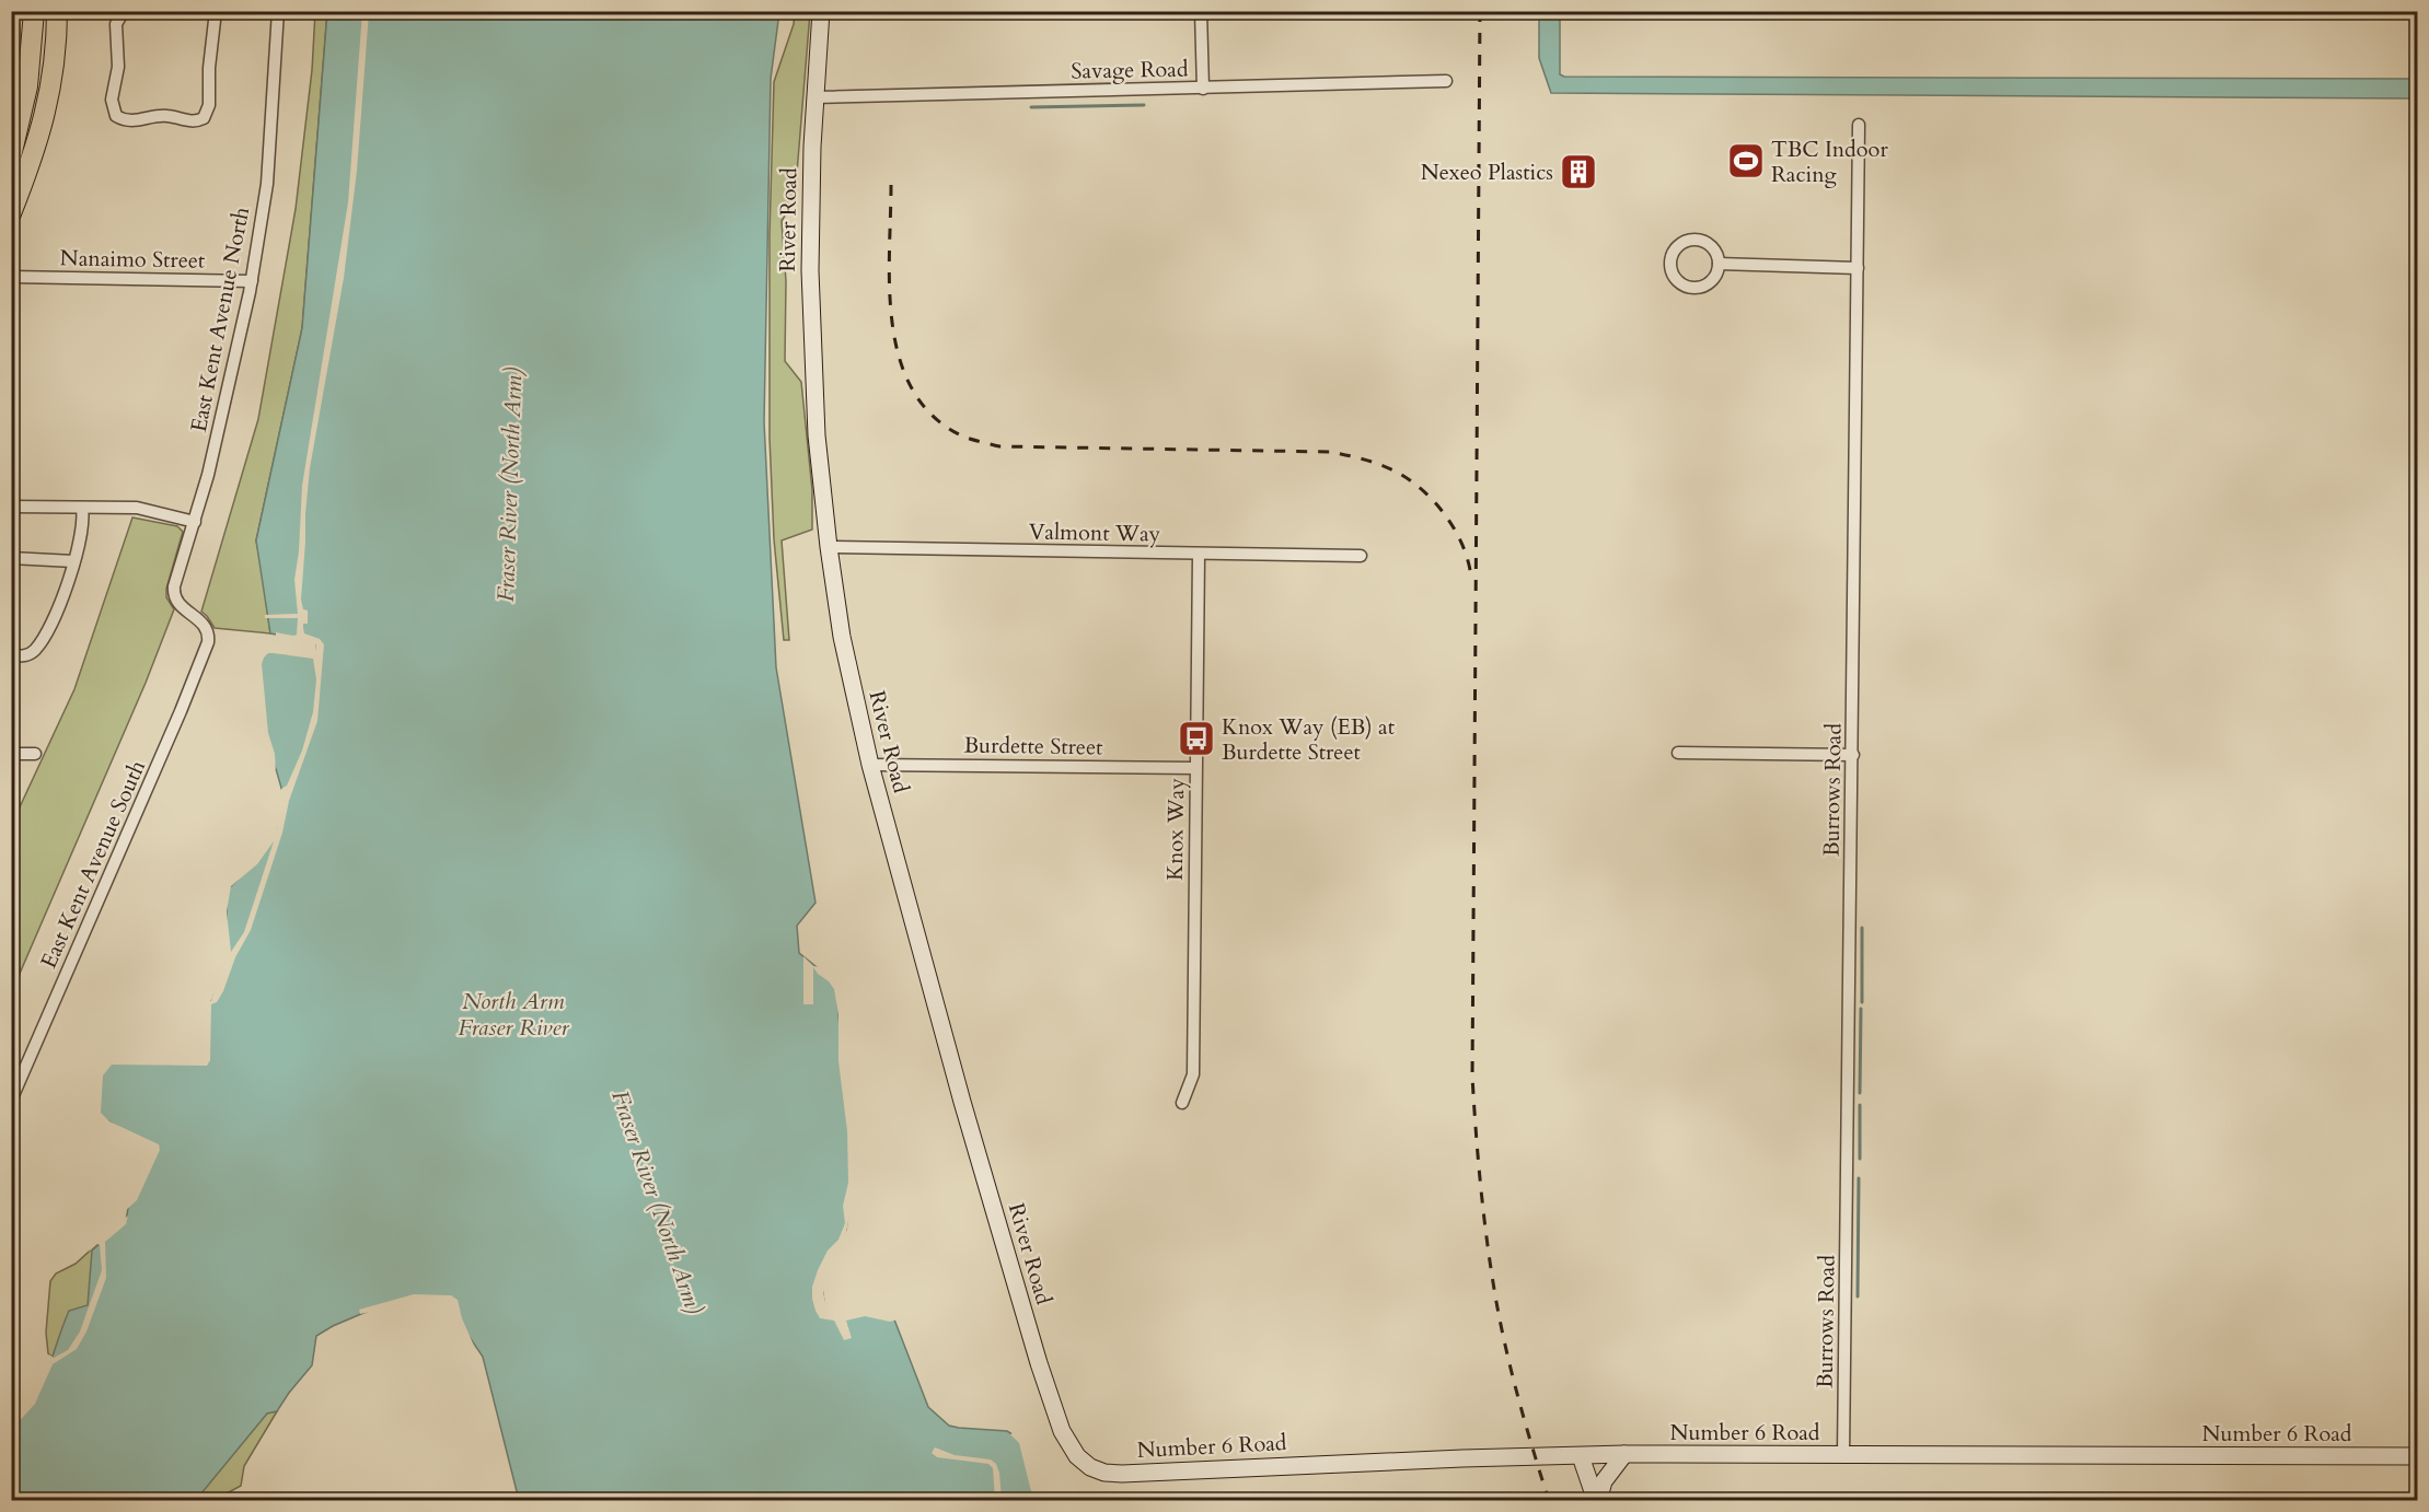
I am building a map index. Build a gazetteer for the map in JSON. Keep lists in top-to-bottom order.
{
  "streets": {
    "street": [
      "Savage Road",
      "River Road",
      "Nanaimo Street",
      "East Kent Avenue North",
      "Valmont Way",
      "Burdette Street",
      "Burrows Road",
      "Knox Way",
      "East Kent Avenue South",
      "Number 6 Road"
    ]
  },
  "crossings": [
    ["Savage Road", "River Road"],
    ["River Road", "Valmont Way"],
    ["River Road", "Burdette Street"],
    ["River Road", "Number 6 Road"],
    ["Nanaimo Street", "East Kent Avenue North"],
    ["East Kent Avenue North", "East Kent Avenue South"],
    ["Valmont Way", "Knox Way"],
    ["Burdette Street", "Knox Way"],
    ["Burrows Road", "Number 6 Road"]
  ],
  "water": ["Fraser River (North Arm)", "North Arm Fraser River"],
  "places": {
    "sports": ["TBC Indoor Racing"],
    "building": ["Nexeo Plastics"],
    "bus stop": ["Knox Way (EB) at Burdette Street"]
  }
}
